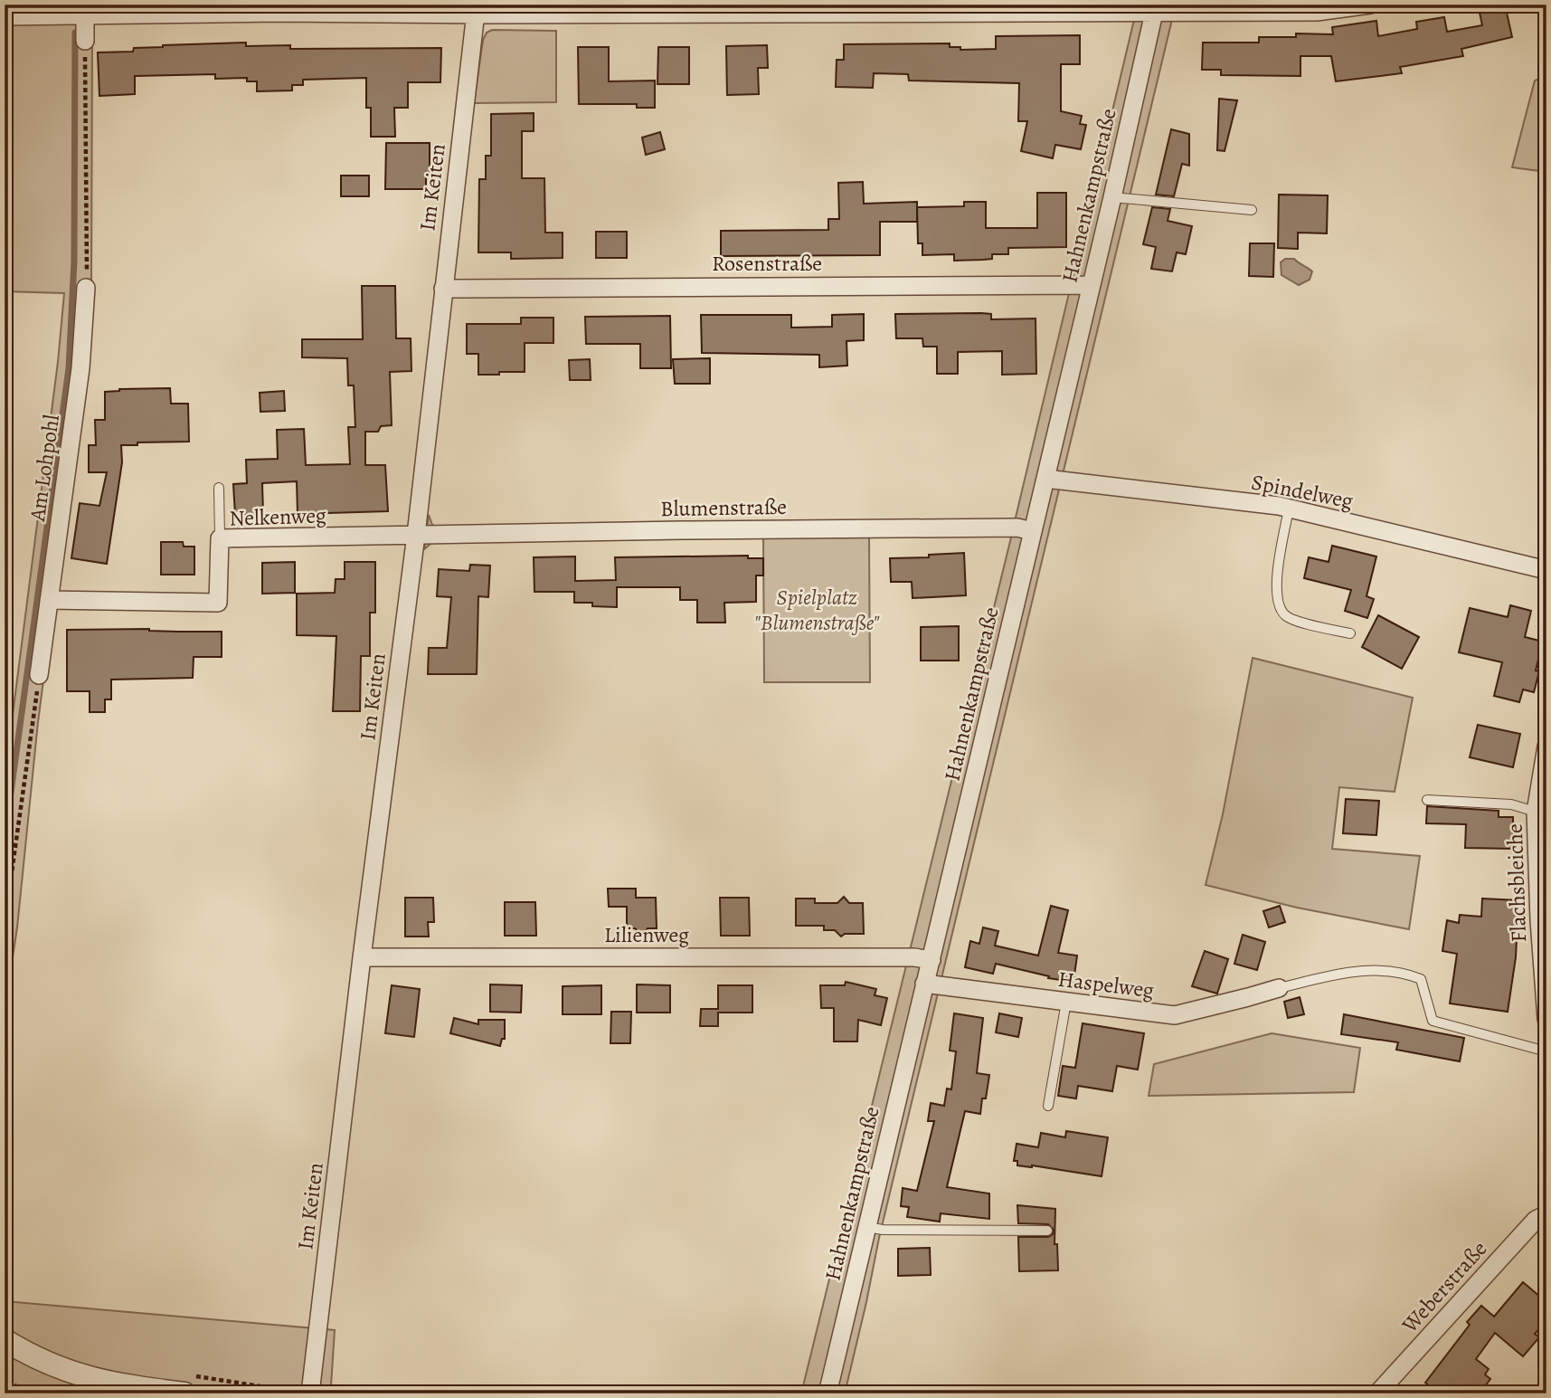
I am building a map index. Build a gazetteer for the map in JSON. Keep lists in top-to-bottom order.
{
  "streets": {
    "street": [
      "Im Keiten",
      "Hahnenkampstraße",
      "Rosenstraße",
      "Am Lohpohl",
      "Spindelweg",
      "Blumenstraße",
      "Nelkenweg",
      "Flachsbleiche",
      "Lilienweg",
      "Haspelweg",
      "Weberstraße"
    ]
  },
  "crossings": [
    ["Im Keiten", "Rosenstraße"],
    ["Im Keiten", "Blumenstraße"],
    ["Im Keiten", "Nelkenweg"],
    ["Im Keiten", "Lilienweg"],
    ["Hahnenkampstraße", "Rosenstraße"],
    ["Hahnenkampstraße", "Spindelweg"],
    ["Hahnenkampstraße", "Blumenstraße"],
    ["Hahnenkampstraße", "Lilienweg"],
    ["Hahnenkampstraße", "Haspelweg"],
    ["Am Lohpohl", "Nelkenweg"],
    ["Blumenstraße", "Nelkenweg"]
  ],
  "parks": ["Spielplatz \"Blumenstraße\""]
}
